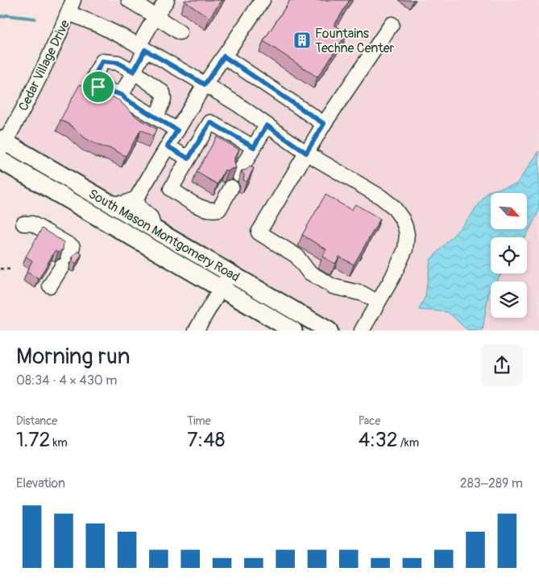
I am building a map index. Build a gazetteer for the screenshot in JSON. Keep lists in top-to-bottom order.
{
  "streets": {
    "main road": ["South Mason Montgomery Road"],
    "street": ["Cedar Village Drive"]
  },
  "crossings": [
    ["Cedar Village Drive", "South Mason Montgomery Road"]
  ],
  "places": {
    "building": ["Fountains Techne Center"]
  },
  "north": "bottom right",
  "page": {
    "heading": ["Morning run", "08:34 · 4 × 430 m"],
    "stats": [
      ["Distance", "1.72 km"],
      ["Time", "7:48"],
      ["Pace", "4:32 /km"]
    ],
    "chart": ["Elevation", "283–289 m"]
  }
}
